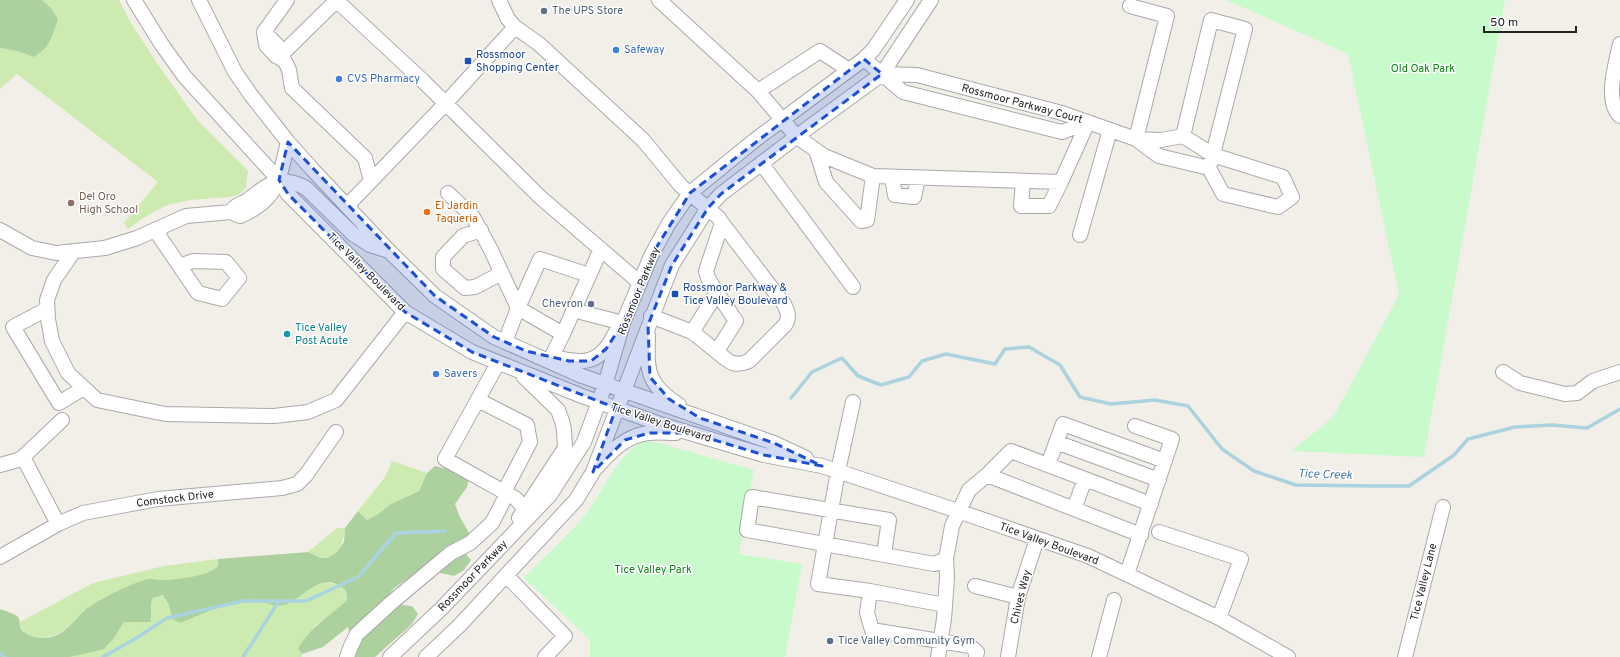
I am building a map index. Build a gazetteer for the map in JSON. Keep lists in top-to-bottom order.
{
  "streets": {
    "street": [
      "Rossmoor Parkway Court",
      "Tice Valley Boulevard",
      "Rossmoor Parkway",
      "Comstock Drive",
      "Tice Valley Lane",
      "Chives Way"
    ]
  },
  "crossings": [
    ["Rossmoor Parkway Court", "Rossmoor Parkway"],
    ["Tice Valley Boulevard", "Rossmoor Parkway"],
    ["Tice Valley Boulevard", "Chives Way"]
  ],
  "water": ["Tice Creek"],
  "parks": ["Old Oak Park", "Tice Valley Park"],
  "places": {
    "other": [
      "The UPS Store",
      "Safeway",
      "CVS Pharmacy",
      "Del Oro High School",
      "El Jardin Taqueria",
      "Chevron",
      "Tice Valley Post Acute",
      "Savers",
      "Tice Valley Community Gym"
    ],
    "transit": ["Rossmoor Shopping Center", "Rossmoor Parkway & Tice Valley Boulevard"]
  },
  "scale_bar": "50 m"
}
